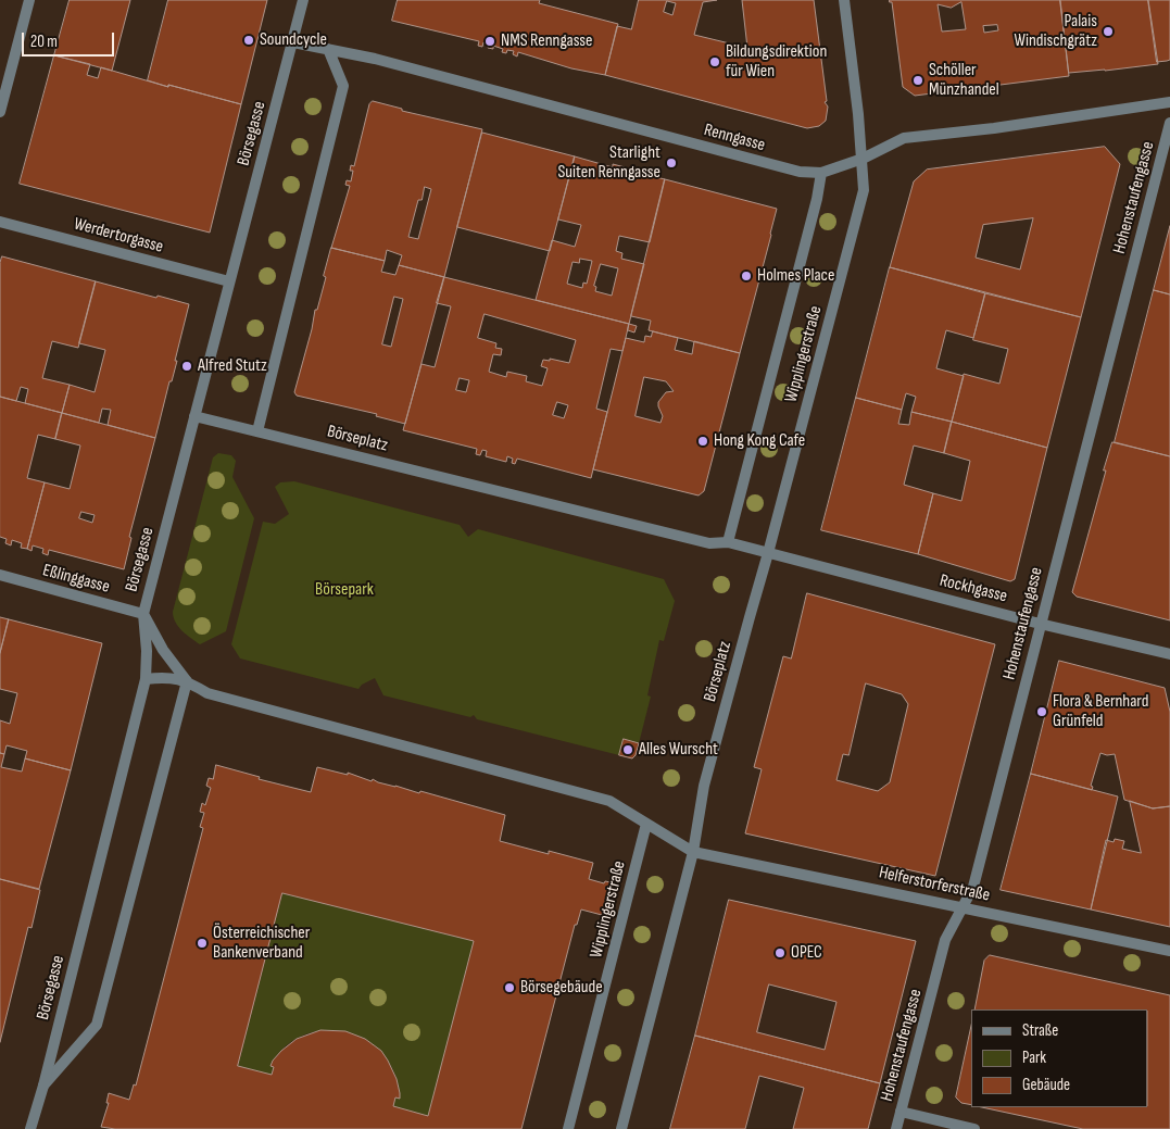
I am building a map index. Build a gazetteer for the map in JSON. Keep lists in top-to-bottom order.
{
  "streets": {
    "street": [
      "Börsegasse",
      "Renngasse",
      "Hohenstaufengasse",
      "Werdertorgasse",
      "Wipplingerstraße",
      "Börseplatz",
      "Eßlinggasse",
      "Rockhgasse",
      "Helferstorferstraße"
    ]
  },
  "crossings": [
    ["Börsegasse", "Renngasse"],
    ["Börsegasse", "Werdertorgasse"],
    ["Börsegasse", "Börseplatz"],
    ["Börsegasse", "Eßlinggasse"],
    ["Renngasse", "Wipplingerstraße"],
    ["Hohenstaufengasse", "Rockhgasse"],
    ["Hohenstaufengasse", "Helferstorferstraße"],
    ["Wipplingerstraße", "Börseplatz"],
    ["Wipplingerstraße", "Rockhgasse"],
    ["Börseplatz", "Rockhgasse"],
    ["Börseplatz", "Helferstorferstraße"]
  ],
  "parks": ["Börsepark"],
  "places": [
    "Palais Windischgrätz",
    "Soundcycle",
    "NMS Renngasse",
    "Bildungsdirektion für Wien",
    "Schöller Münzhandel",
    "Starlight Suiten Renngasse",
    "Holmes Place",
    "Alfred Stutz",
    "Hong Kong Cafe",
    "Flora & Bernhard Grünfeld",
    "Alles Wurscht",
    "Österreichischer Bankenverband",
    "OPEC",
    "Börsegebäude"
  ],
  "legend": ["Straße", "Park", "Gebäude"],
  "scale_bar": "20 m"
}
